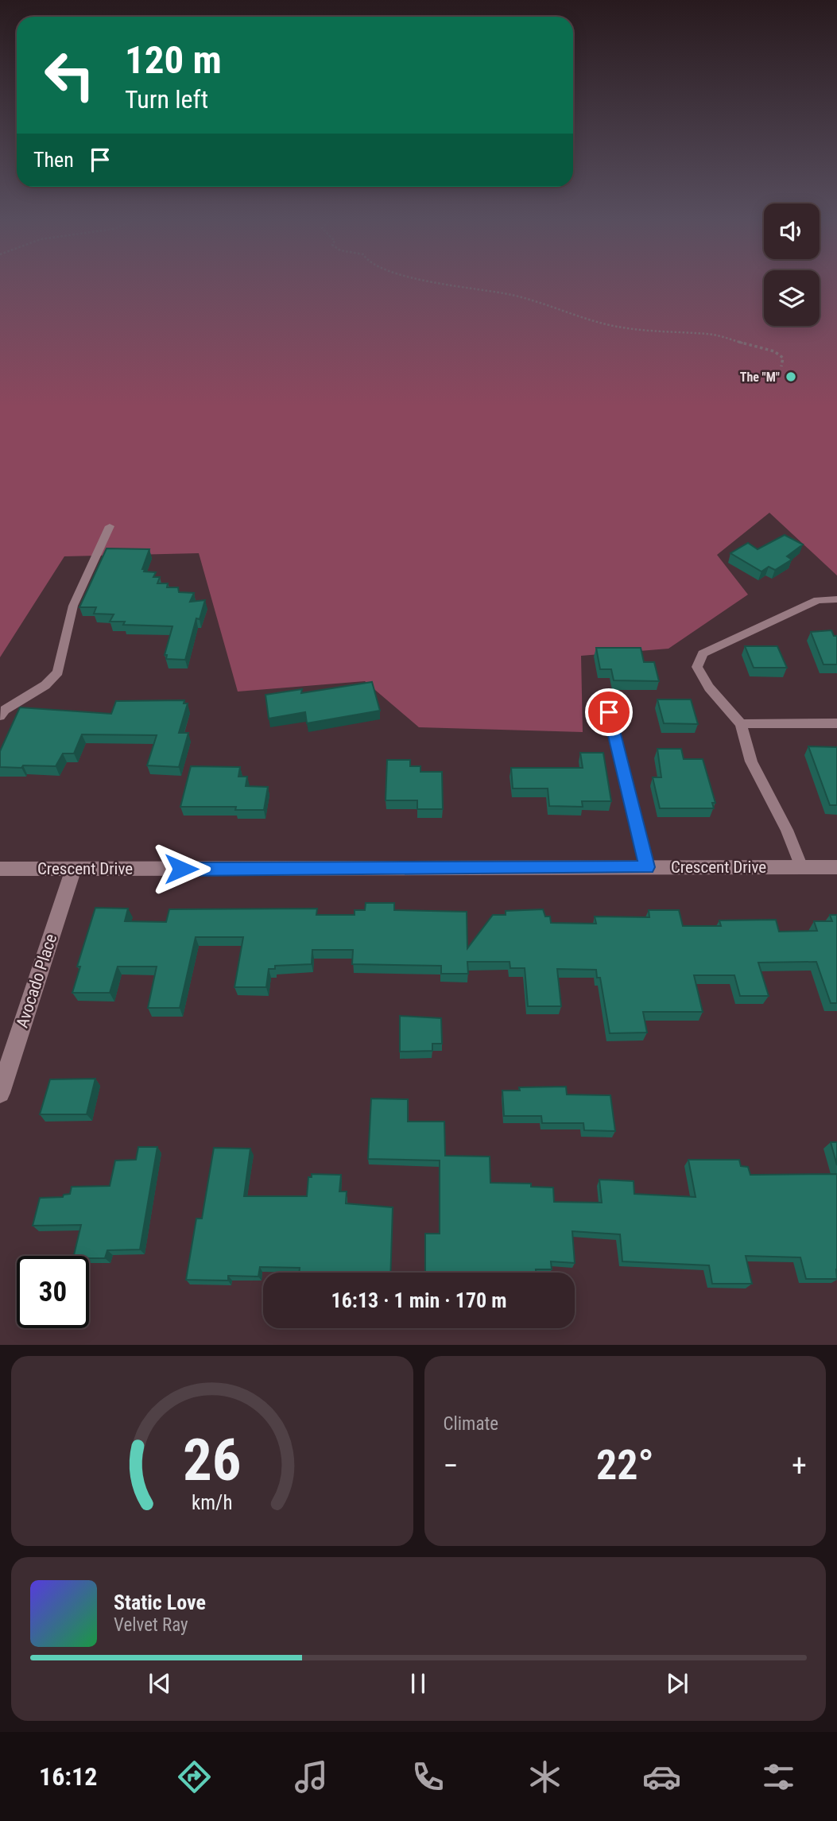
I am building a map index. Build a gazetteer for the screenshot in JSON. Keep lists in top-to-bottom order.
{
  "streets": {
    "street": ["Crescent Drive", "Avocado Place"]
  },
  "crossings": [
    ["Crescent Drive", "Avocado Place"]
  ],
  "places": ["The \"M\""],
  "page": {
    "turn": ["120 m", "Turn left"],
    "then": "Then",
    "limit": "30",
    "trip": "16:13 · 1 min · 170 m",
    "tile": "Climate",
    "heat": ["−", "22°", "+"],
    "song": ["Static Love", "Velvet Ray"],
    "tabs": "16:12",
    "gauge": ["26", "km/h"]
  }
}
